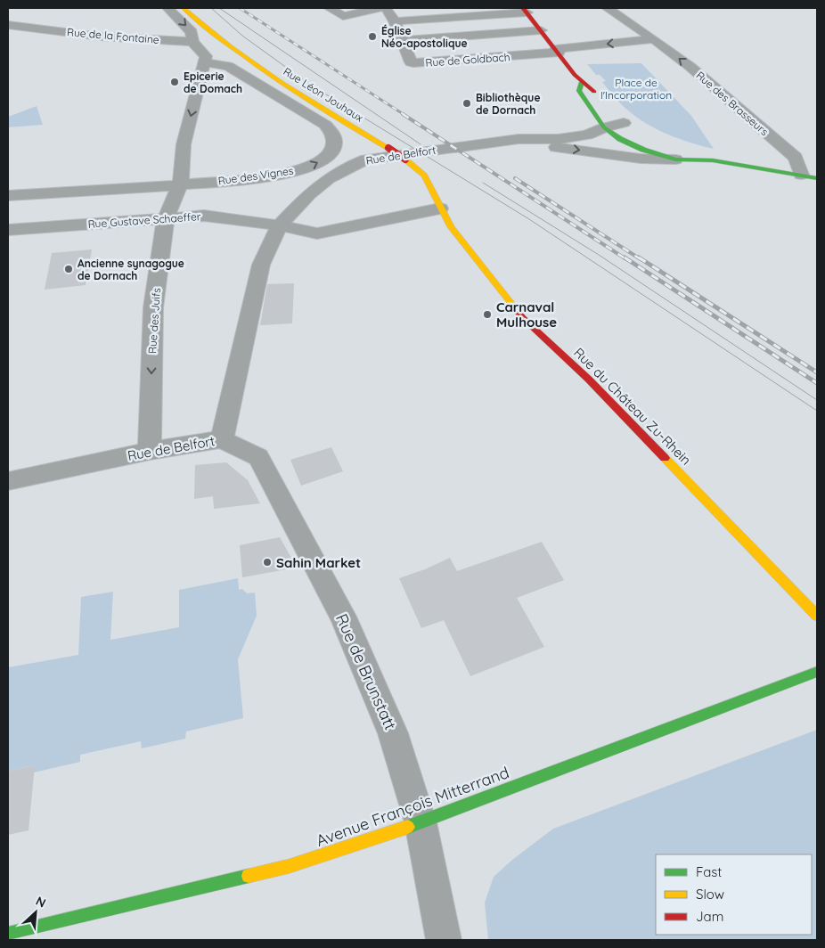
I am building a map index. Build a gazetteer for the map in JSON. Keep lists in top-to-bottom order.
{
  "streets": {
    "street": [
      "Rue de la Fontaine",
      "Rue de Goldbach",
      "Rue Léon Jouhaux",
      "Rue des Brasseurs",
      "Rue de Belfort",
      "Rue des Vignes",
      "Rue Gustave Schaeffer",
      "Rue des Juifs",
      "Rue du Château Zu-Rhein",
      "Rue de Brunstatt",
      "Avenue François Mitterrand"
    ]
  },
  "crossings": [
    ["Rue Léon Jouhaux", "Rue du Château Zu-Rhein"],
    ["Rue de Belfort", "Rue Gustave Schaeffer"],
    ["Rue de Belfort", "Rue des Juifs"],
    ["Rue de Belfort", "Rue de Brunstatt"],
    ["Rue des Vignes", "Rue des Juifs"],
    ["Rue Gustave Schaeffer", "Rue des Juifs"],
    ["Rue de Brunstatt", "Avenue François Mitterrand"]
  ],
  "one_way": ["Rue des Juifs"],
  "parks": ["Place de l'Incorporation"],
  "places": [
    "Église Néo-apostolique",
    "Epicerie de Domach",
    "Bibliothèque de Dornach",
    "Ancienne synagogue de Dornach",
    "Carnaval Mulhouse",
    "Sahin Market"
  ],
  "legend": ["Fast", "Slow", "Jam"],
  "north": "top right"
}
